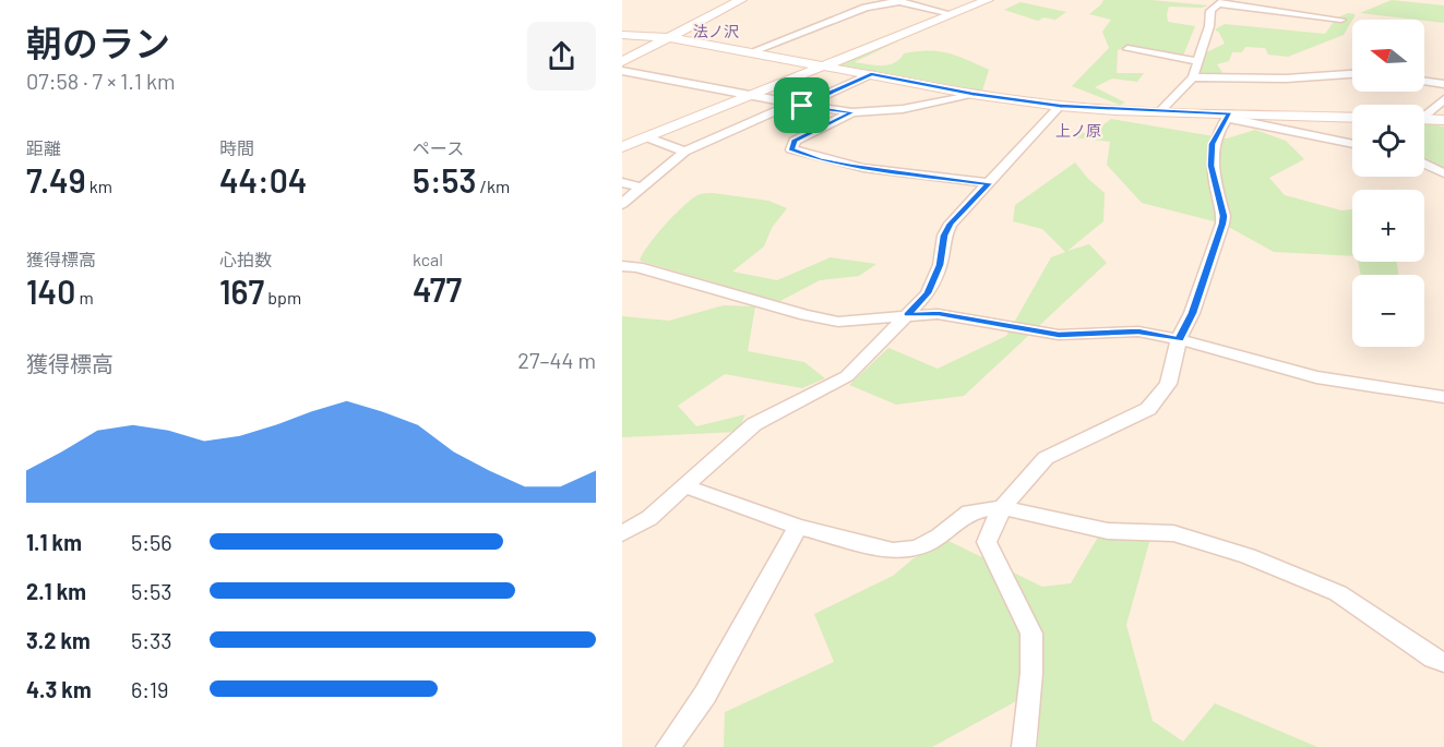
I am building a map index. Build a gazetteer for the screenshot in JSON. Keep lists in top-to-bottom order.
{
  "districts": ["法ノ沢", "上ノ原"],
  "north": "left",
  "page": {
    "heading": ["朝のラン", "07:58 · 7 × 1.1 km"],
    "map_buttons": ["+", "−"],
    "stats": [
      ["距離", "7.49 km"],
      ["時間", "44:04"],
      ["ペース", "5:53 /km"],
      ["獲得標高", "140 m"],
      ["心拍数", "167 bpm"],
      ["kcal", "477"]
    ],
    "chart": ["獲得標高", "27–44 m"],
    "list": [
      {
        "name": "1.1 km",
        "note": "5:56"
      },
      {
        "name": "2.1 km",
        "note": "5:53"
      },
      {
        "name": "3.2 km",
        "note": "5:33"
      },
      {
        "name": "4.3 km",
        "note": "6:19"
      }
    ]
  }
}
